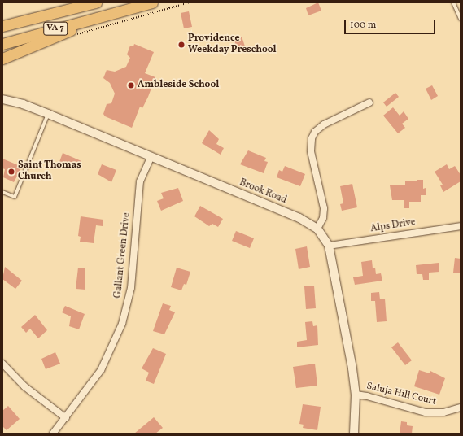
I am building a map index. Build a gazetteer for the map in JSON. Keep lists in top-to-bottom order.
{
  "streets": {
    "highway": ["VA 7"],
    "street": [
      "Brook Road",
      "Alps Drive",
      "Gallant Green Drive",
      "Saluja Hill Court"
    ]
  },
  "crossings": [
    ["Brook Road", "Alps Drive"],
    ["Brook Road", "Gallant Green Drive"],
    ["Brook Road", "Saluja Hill Court"]
  ],
  "places": ["Providence Weekday Preschool", "Ambleside School", "Saint Thomas Church"],
  "scale_bar": "100 m"
}
